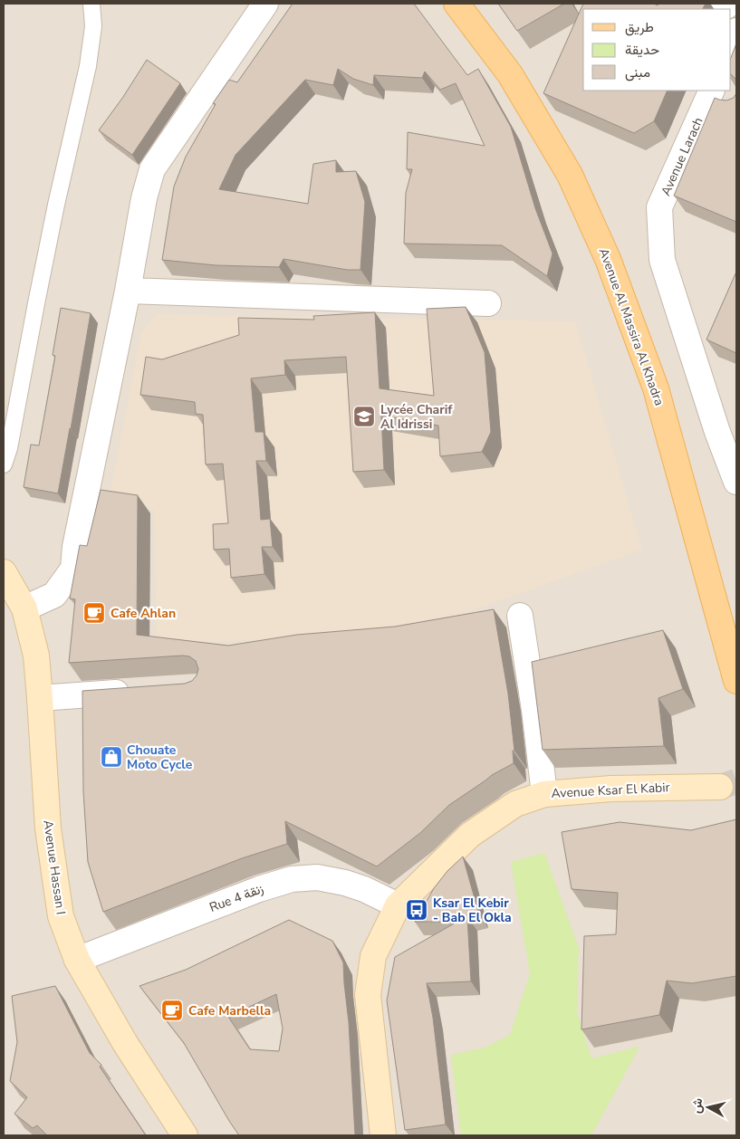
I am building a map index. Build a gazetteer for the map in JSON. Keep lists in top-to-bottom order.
{
  "streets": {
    "main road": ["Avenue Al Massira Al Khadra", "Avenue Ksar El Kabir", "Avenue Hassan I"],
    "street": ["Avenue Larach", "Rue 4 زنقة"]
  },
  "crossings": [
    ["Avenue Ksar El Kabir", "Rue 4 زنقة"],
    ["Avenue Hassan I", "Rue 4 زنقة"]
  ],
  "places": {
    "school or university": ["Lycée Charif Al Idrissi"],
    "cafe": ["Cafe Ahlan", "Cafe Marbella"],
    "shop": ["Chouate Moto Cycle"],
    "bus stop": ["Ksar El Kebir - Bab El Okla"]
  },
  "legend": ["طريق", "حديقة", "مبنى"],
  "north": "left"
}
